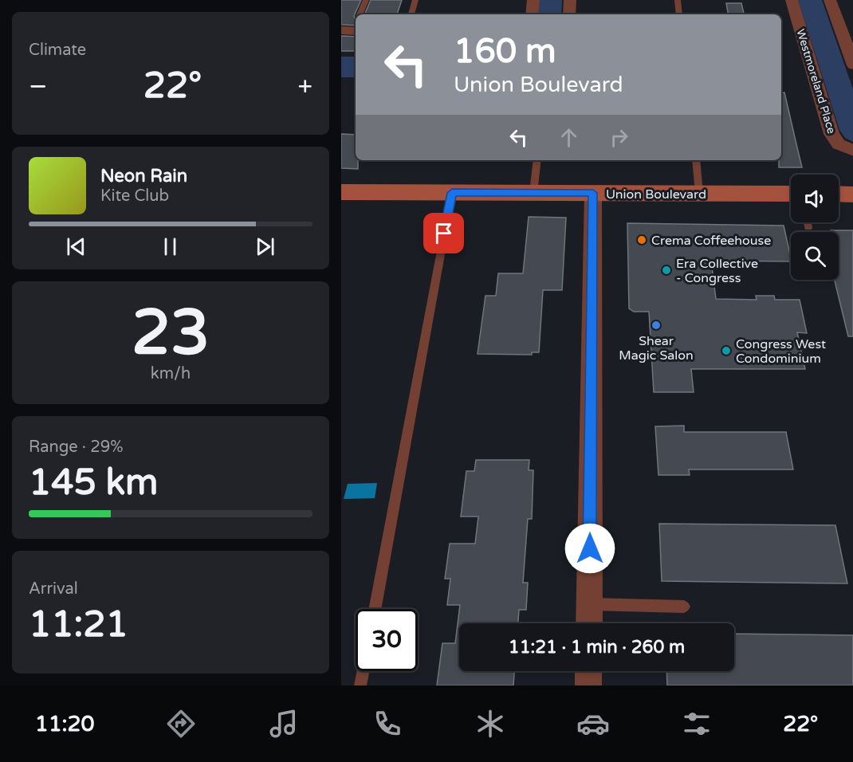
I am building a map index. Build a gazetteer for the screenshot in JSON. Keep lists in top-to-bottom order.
{
  "streets": {
    "main road": ["Union Boulevard"],
    "street": ["Westmoreland Place"]
  },
  "places": [
    "Crema Coffeehouse",
    "Era Collective - Congress",
    "Shear Magic Salon",
    "Congress West Condominium"
  ],
  "page": {
    "tile": [
      "Climate",
      ["23", "km/h"],
      ["Range · 29%", "145 km"],
      ["Arrival", "11:21"]
    ],
    "turn": ["160 m", "Union Boulevard"],
    "heat": ["−", "22°", "+"],
    "song": ["Neon Rain", "Kite Club"],
    "limit": "30",
    "trip": "11:21 · 1 min · 260 m",
    "tabs": ["11:20", "22°"]
  }
}
